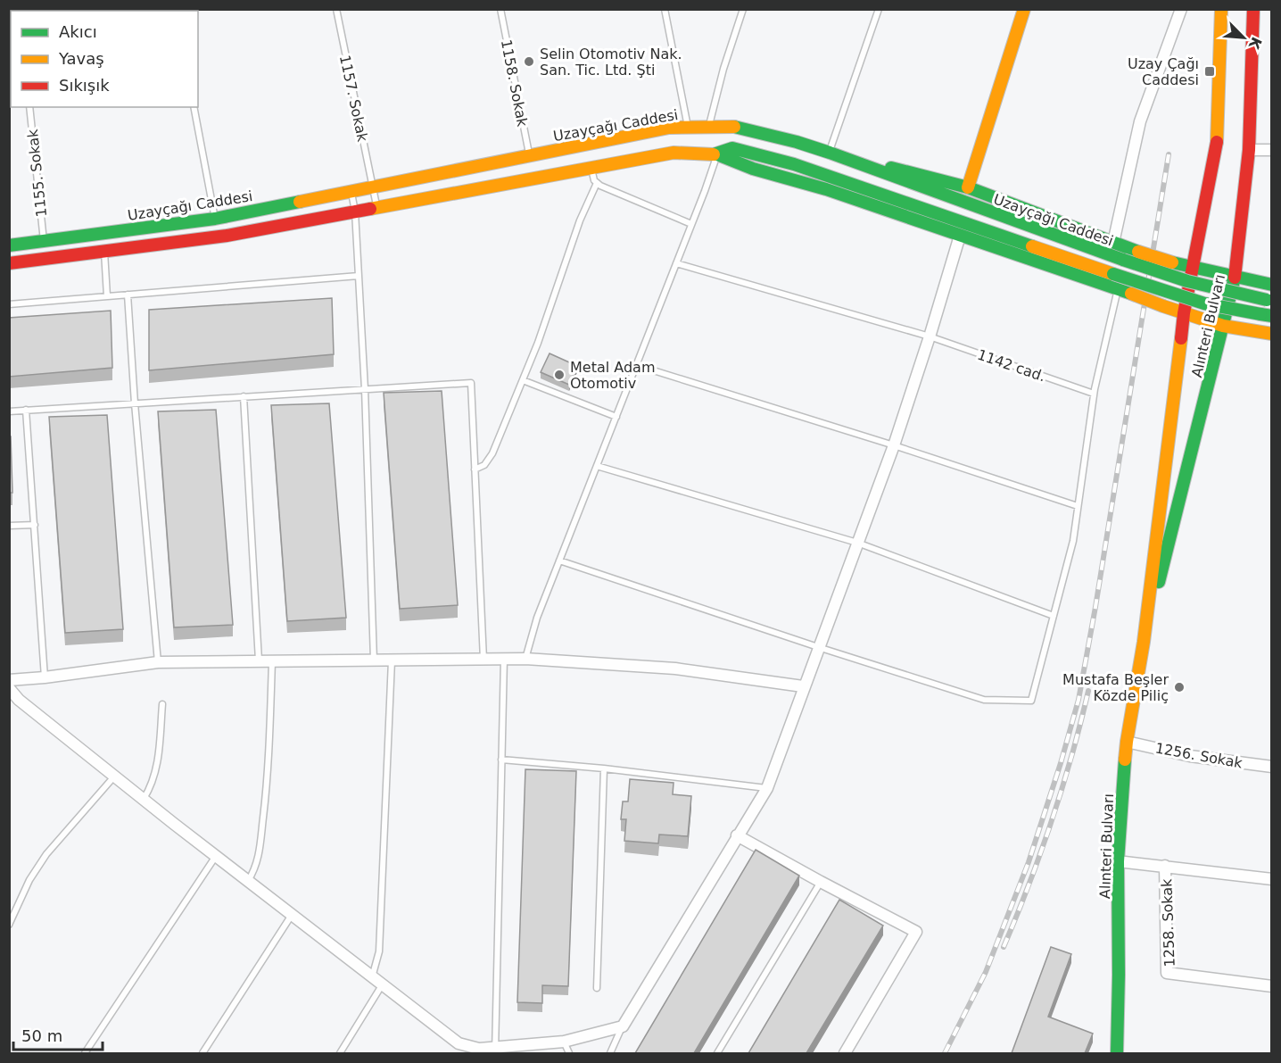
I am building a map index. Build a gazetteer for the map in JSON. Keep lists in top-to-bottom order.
{
  "streets": {
    "main road": ["Uzayçağı Caddesi", "Alınteri Bulvarı"],
    "street": ["1256. Sokak", "1258. Sokak"],
    "lane": [
      "1158. Sokak",
      "1157. Sokak",
      "1155. Sokak",
      "1142 cad."
    ]
  },
  "crossings": [
    ["1158. Sokak", "Uzayçağı Caddesi"],
    ["1157. Sokak", "Uzayçağı Caddesi"],
    ["Uzayçağı Caddesi", "1155. Sokak"],
    ["Alınteri Bulvarı", "1256. Sokak"]
  ],
  "places": {
    "other": ["Selin Otomotiv Nak. San. Tic. Ltd. Şti", "Metal Adam Otomotiv", "Mustafa Beşler Közde Piliç"],
    "transit": ["Uzay Çağı Caddesi"]
  },
  "legend": ["Akıcı", "Yavaş", "Sıkışık"],
  "scale_bar": "50 m",
  "north": "bottom right"
}
